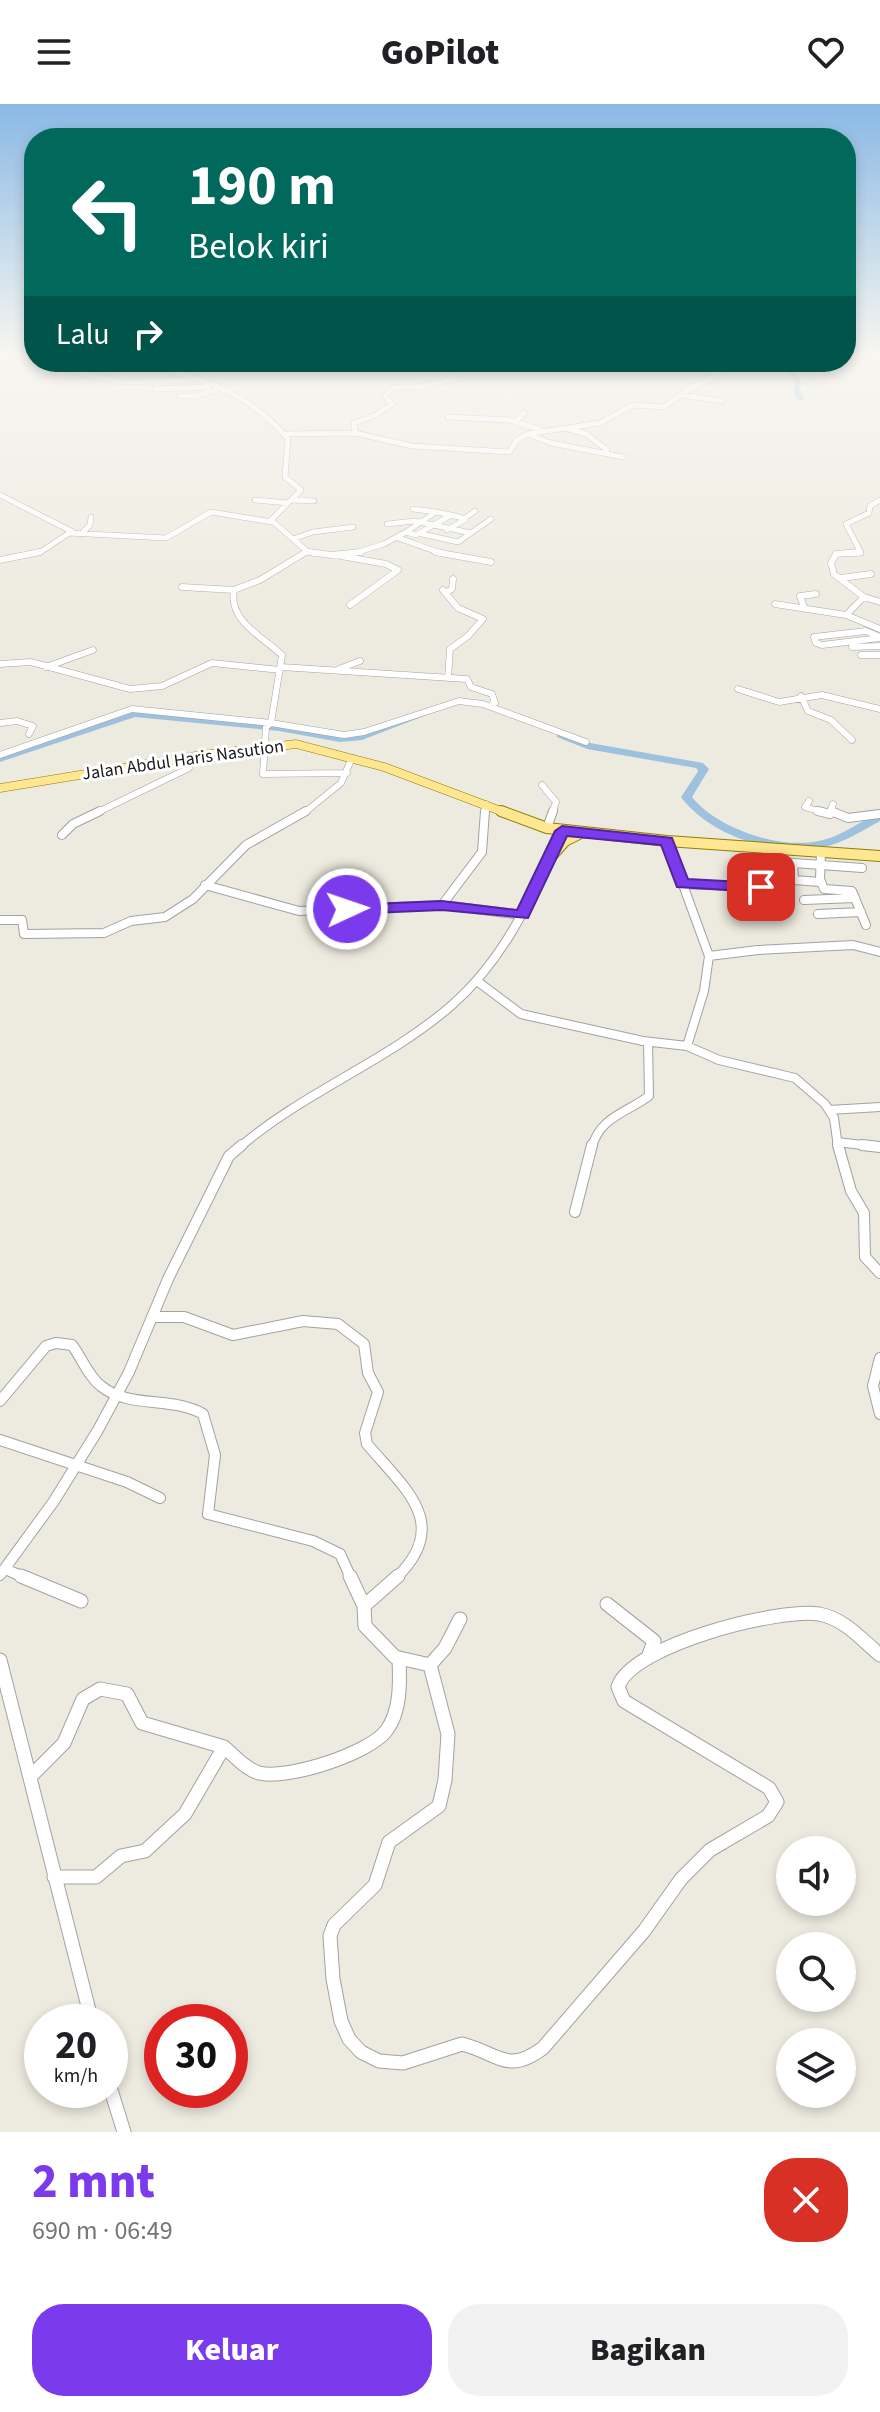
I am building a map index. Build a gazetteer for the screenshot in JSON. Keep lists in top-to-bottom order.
{
  "streets": {
    "main road": ["Jalan Abdul Haris Nasution"]
  },
  "page": {
    "header": "GoPilot",
    "turn": ["190 m", "Belok kiri"],
    "then": "Lalu",
    "speed": "20 km/h",
    "limit": "30",
    "heading": ["2 mnt", "690 m · 06:49"],
    "buttons": ["Keluar", "Bagikan"]
  }
}
